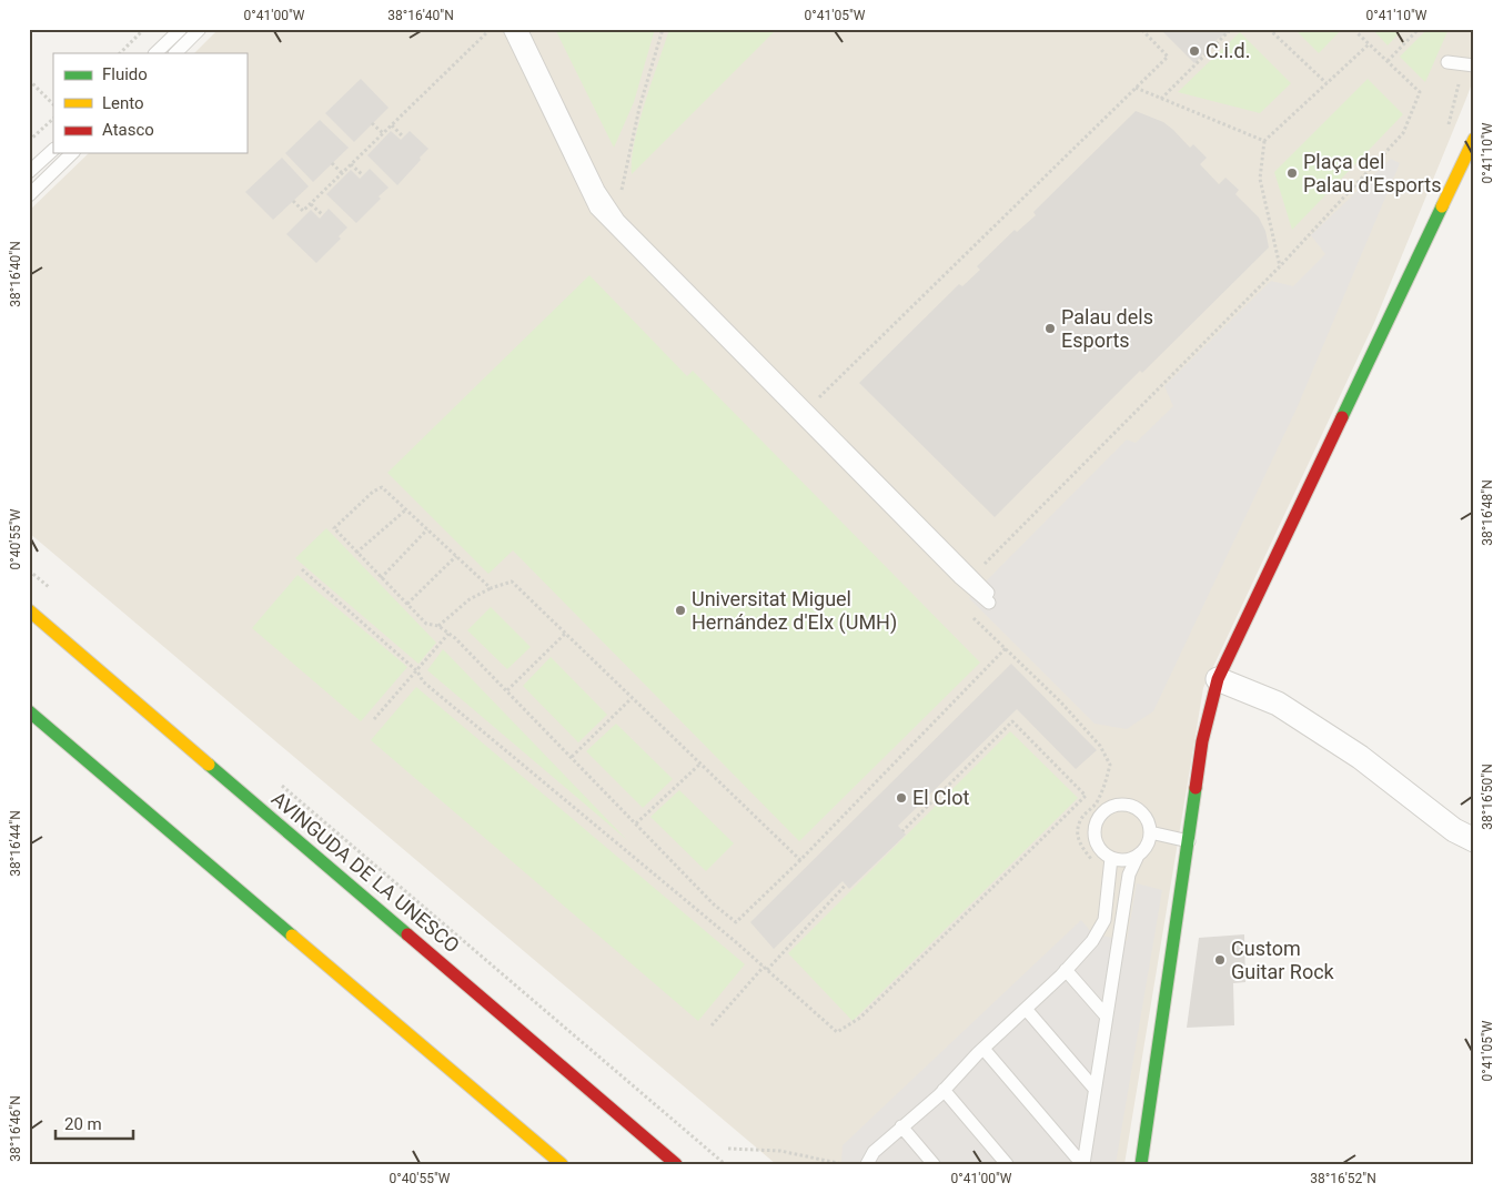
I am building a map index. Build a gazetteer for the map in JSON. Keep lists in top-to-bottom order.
{
  "streets": {
    "main road": ["AVINGUDA DE LA UNESCO"]
  },
  "places": [
    "C.i.d.",
    "Plaça del Palau d'Esports",
    "Palau dels Esports",
    "Universitat Miguel Hernández d'Elx (UMH)",
    "El Clot",
    "Custom Guitar Rock"
  ],
  "legend": ["Fluido", "Lento", "Atasco"],
  "scale_bar": "20 m",
  "coordinates": [
    "0°41'00\"W",
    "38°16'40\"N",
    "0°41'05\"W",
    "0°41'10\"W",
    "38°16'48\"N",
    "0°40'55\"W",
    "38°16'50\"N",
    "38°16'44\"N",
    "38°16'46\"N",
    "38°16'52\"N"
  ]
}
